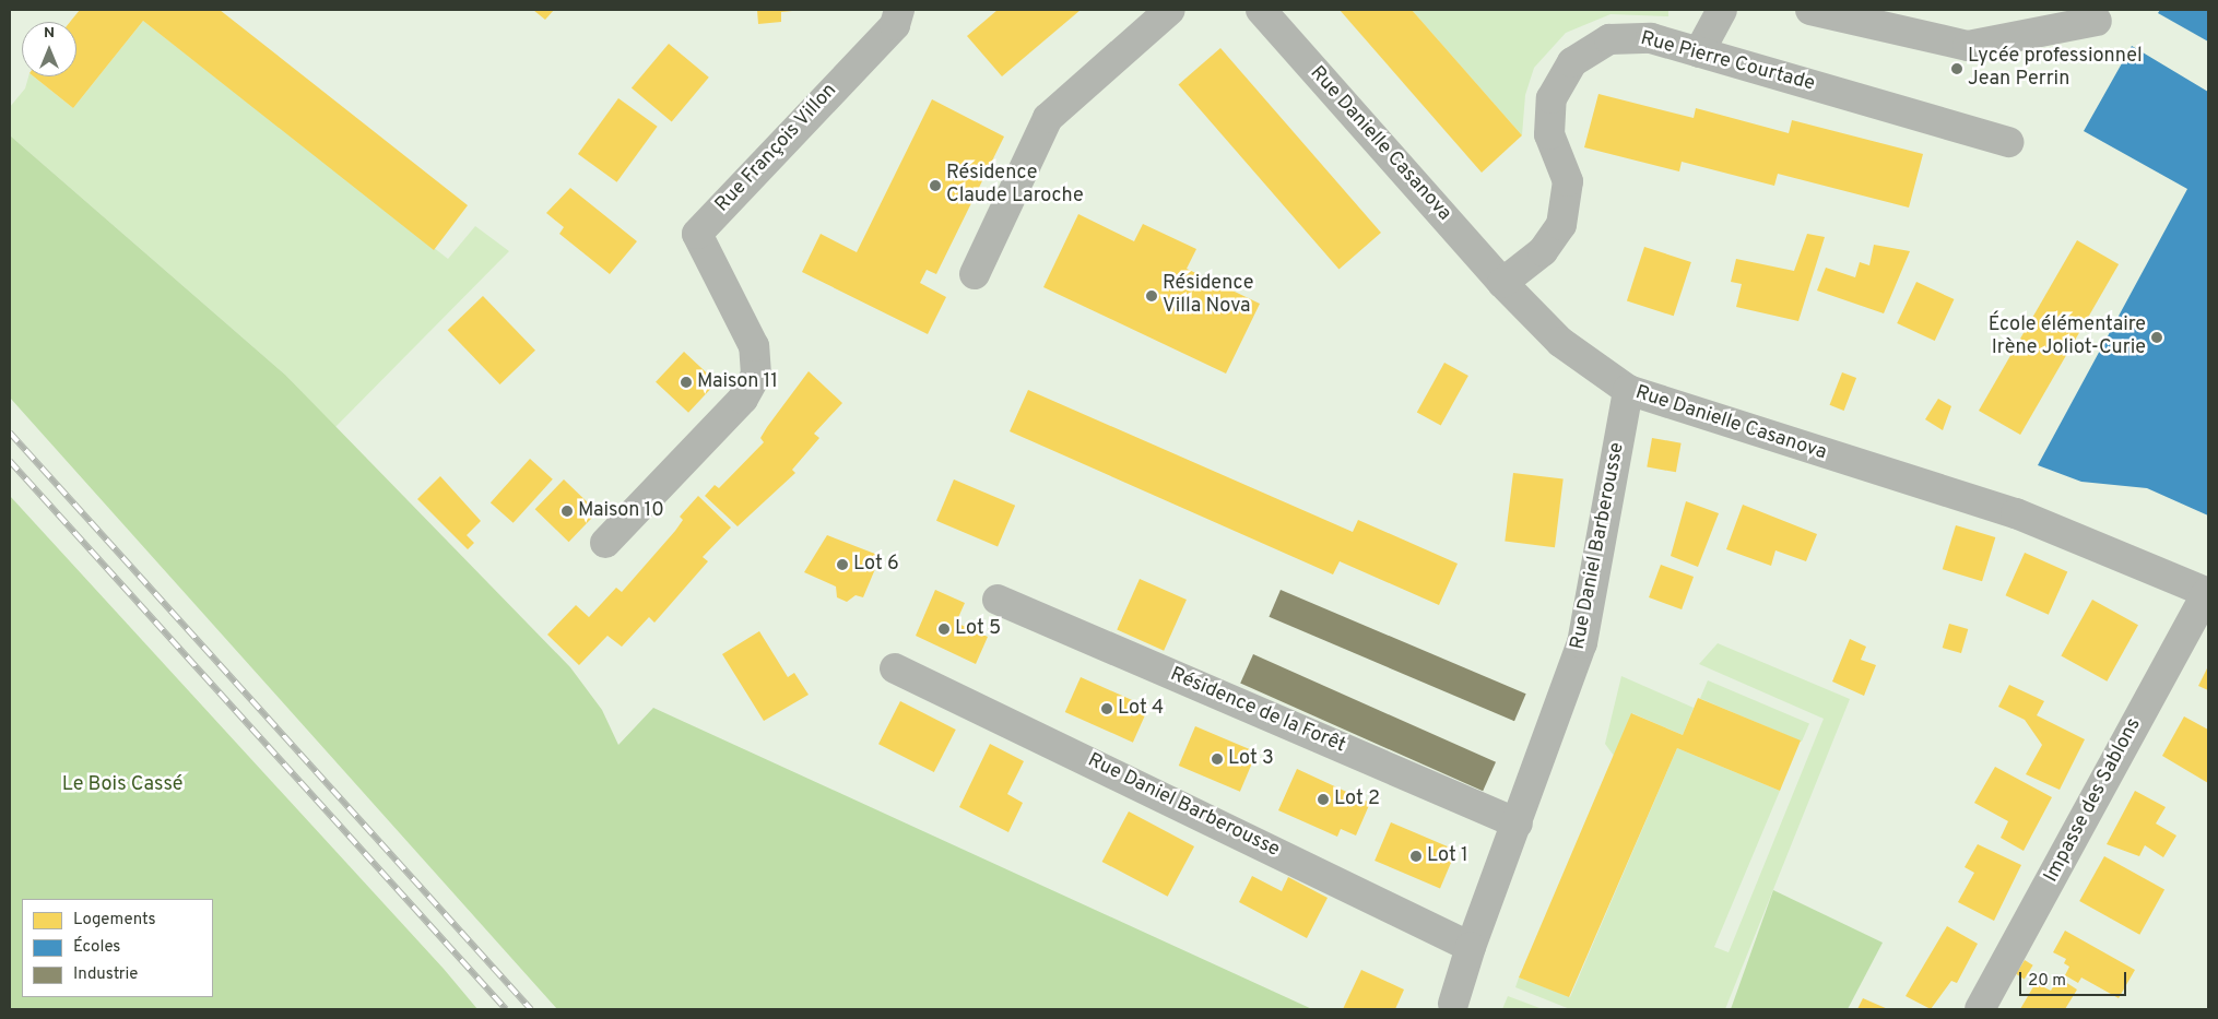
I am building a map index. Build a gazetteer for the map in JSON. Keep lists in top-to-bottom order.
{
  "streets": {
    "street": [
      "Rue Pierre Courtade",
      "Rue Danielle Casanova",
      "Rue François Villon",
      "Rue Daniel Barberousse",
      "Résidence de la Forêt",
      "Impasse des Sablons"
    ]
  },
  "crossings": [
    ["Rue Pierre Courtade", "Rue Danielle Casanova"],
    ["Rue Danielle Casanova", "Rue Daniel Barberousse"],
    ["Rue Danielle Casanova", "Impasse des Sablons"],
    ["Rue Daniel Barberousse", "Résidence de la Forêt"]
  ],
  "parks": ["Le Bois Cassé"],
  "places": [
    "Lycée professionnel Jean Perrin",
    "Résidence Claude Laroche",
    "Résidence Villa Nova",
    "École élémentaire Irène Joliot-Curie",
    "Maison 11",
    "Maison 10",
    "Lot 6",
    "Lot 5",
    "Lot 4",
    "Lot 3",
    "Lot 2",
    "Lot 1"
  ],
  "legend": ["Logements", "Écoles", "Industrie"],
  "scale_bar": "20 m",
  "north": "top"
}
